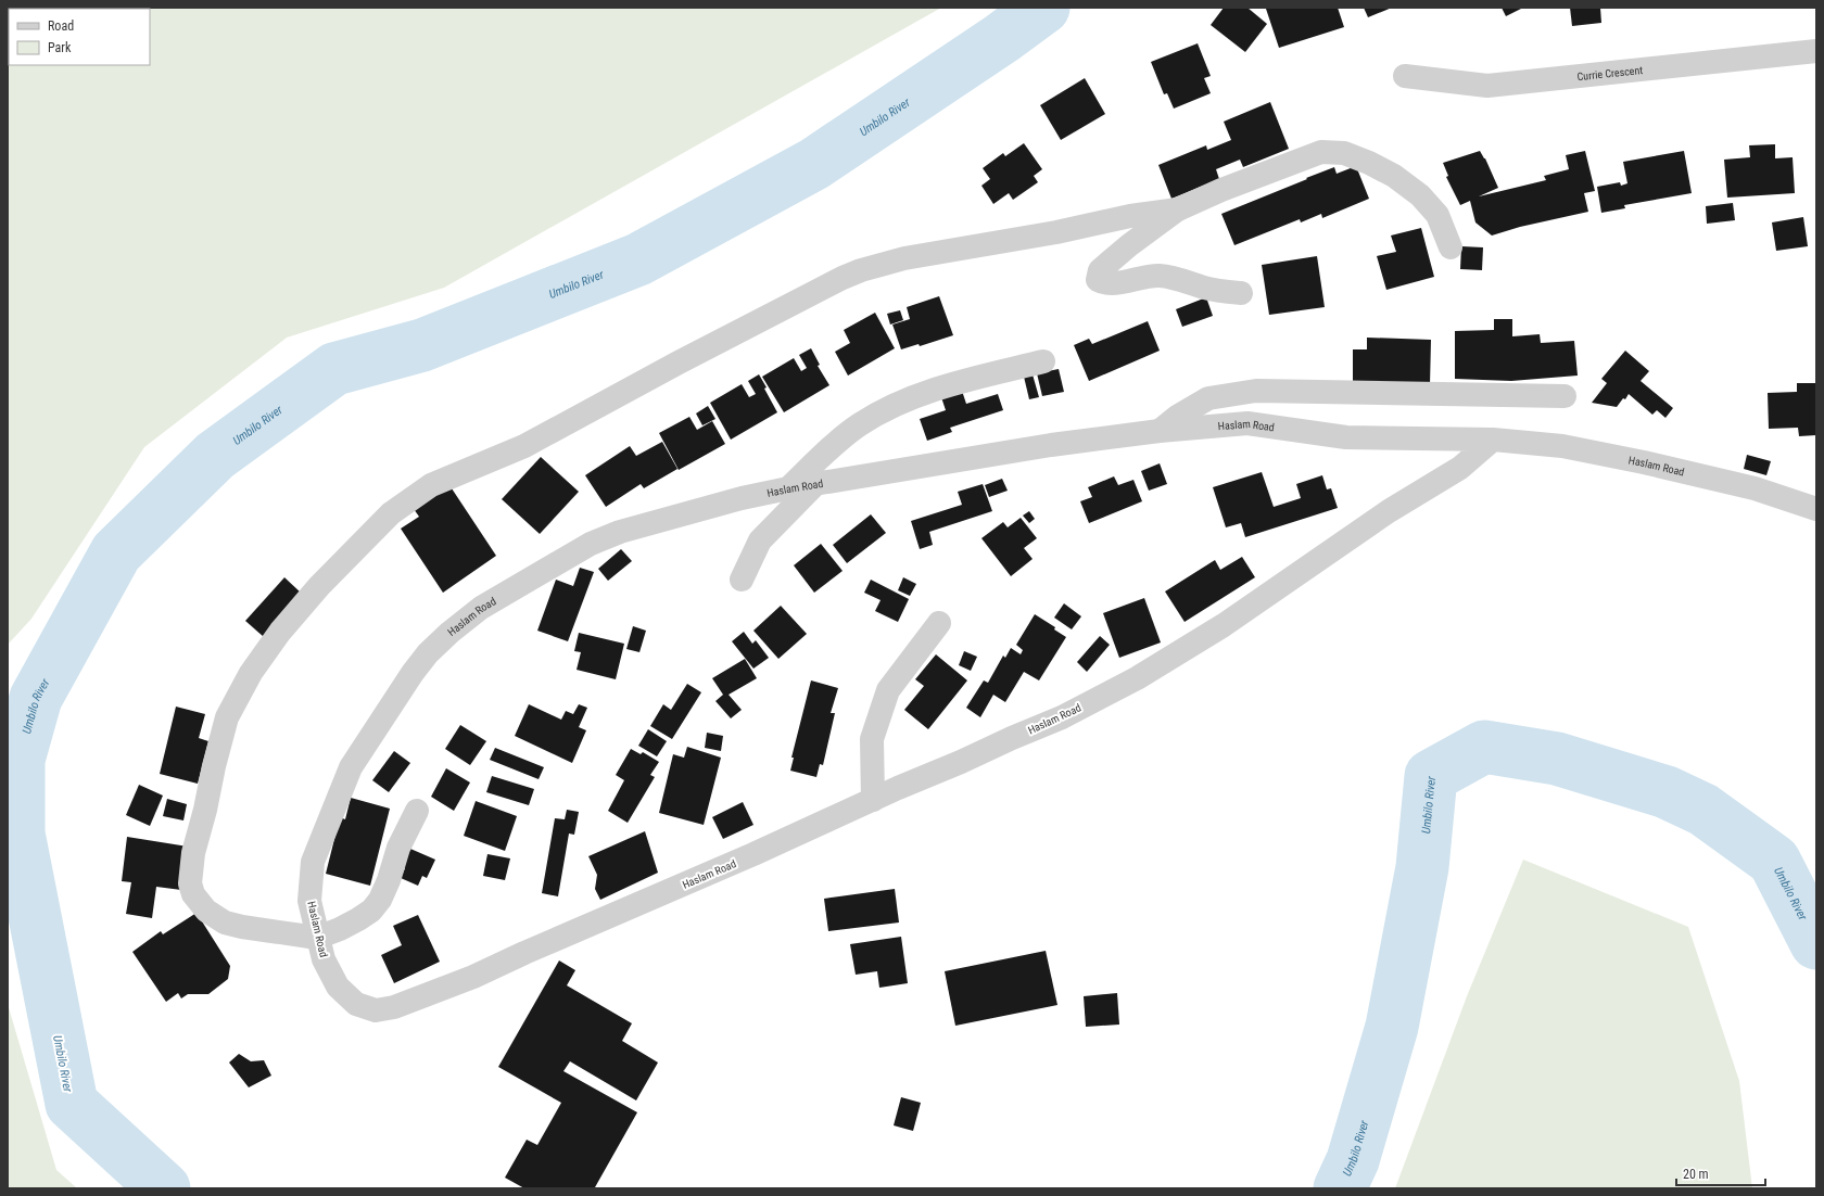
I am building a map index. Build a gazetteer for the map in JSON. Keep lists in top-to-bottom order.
{
  "streets": {
    "street": ["Currie Crescent", "Haslam Road"]
  },
  "water": ["Umbilo River"],
  "legend": ["Road", "Park"],
  "scale_bar": "20 m"
}
